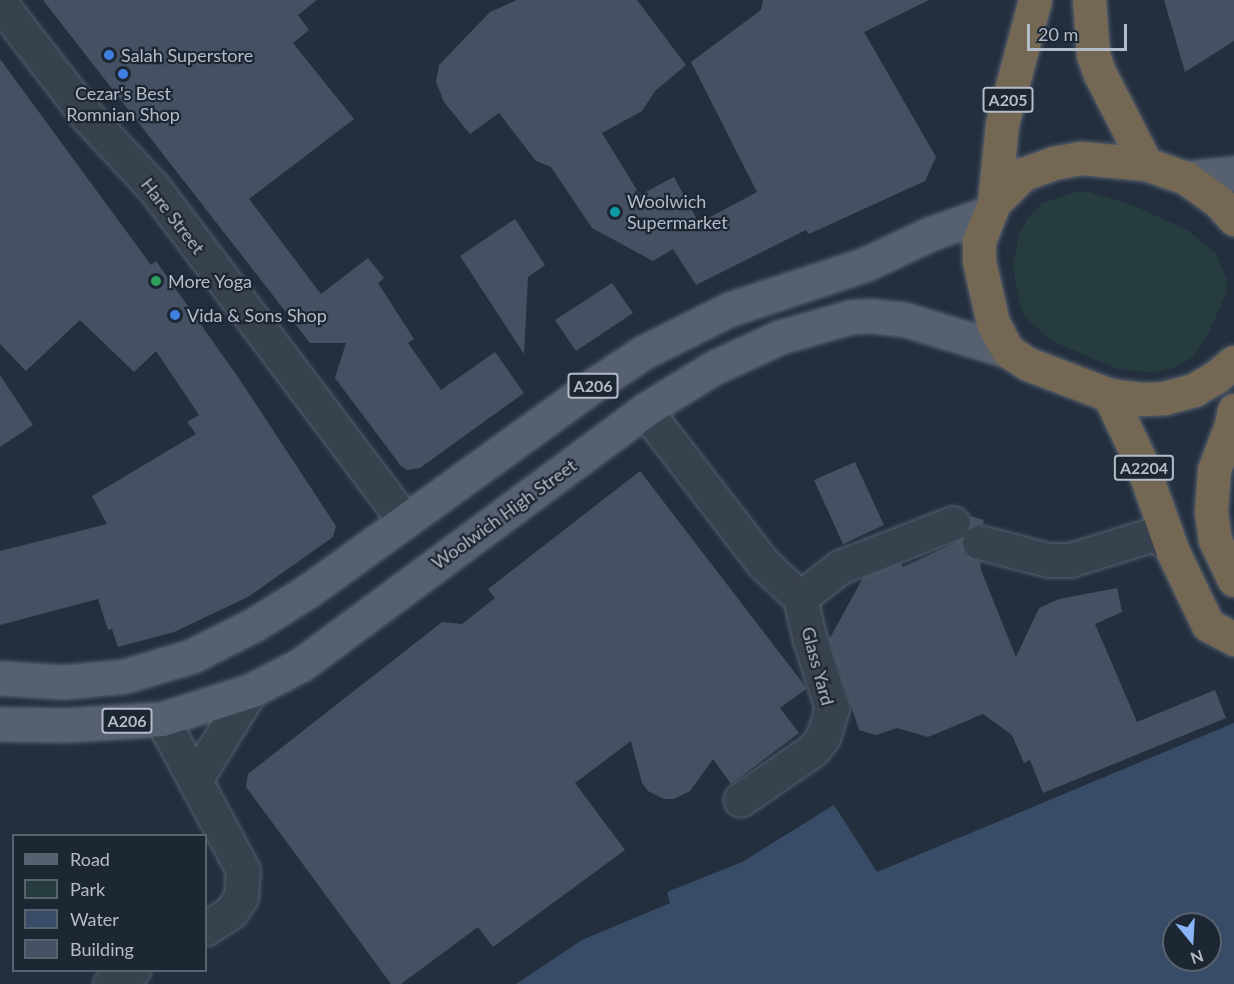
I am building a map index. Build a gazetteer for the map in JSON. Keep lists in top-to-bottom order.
{
  "streets": {
    "highway": ["A205", "A2204"],
    "main road": ["A206", "Woolwich High Street"],
    "street": ["Hare Street", "Glass Yard"]
  },
  "crossings": [
    ["A205", "A206"],
    ["Hare Street", "A206"]
  ],
  "places": [
    "Salah Superstore",
    "Cezar's Best Romnian Shop",
    "Woolwich Supermarket",
    "More Yoga",
    "Vida & Sons Shop"
  ],
  "legend": [
    "Road",
    "Park",
    "Water",
    "Building"
  ],
  "scale_bar": "20 m",
  "north": "bottom"
}
